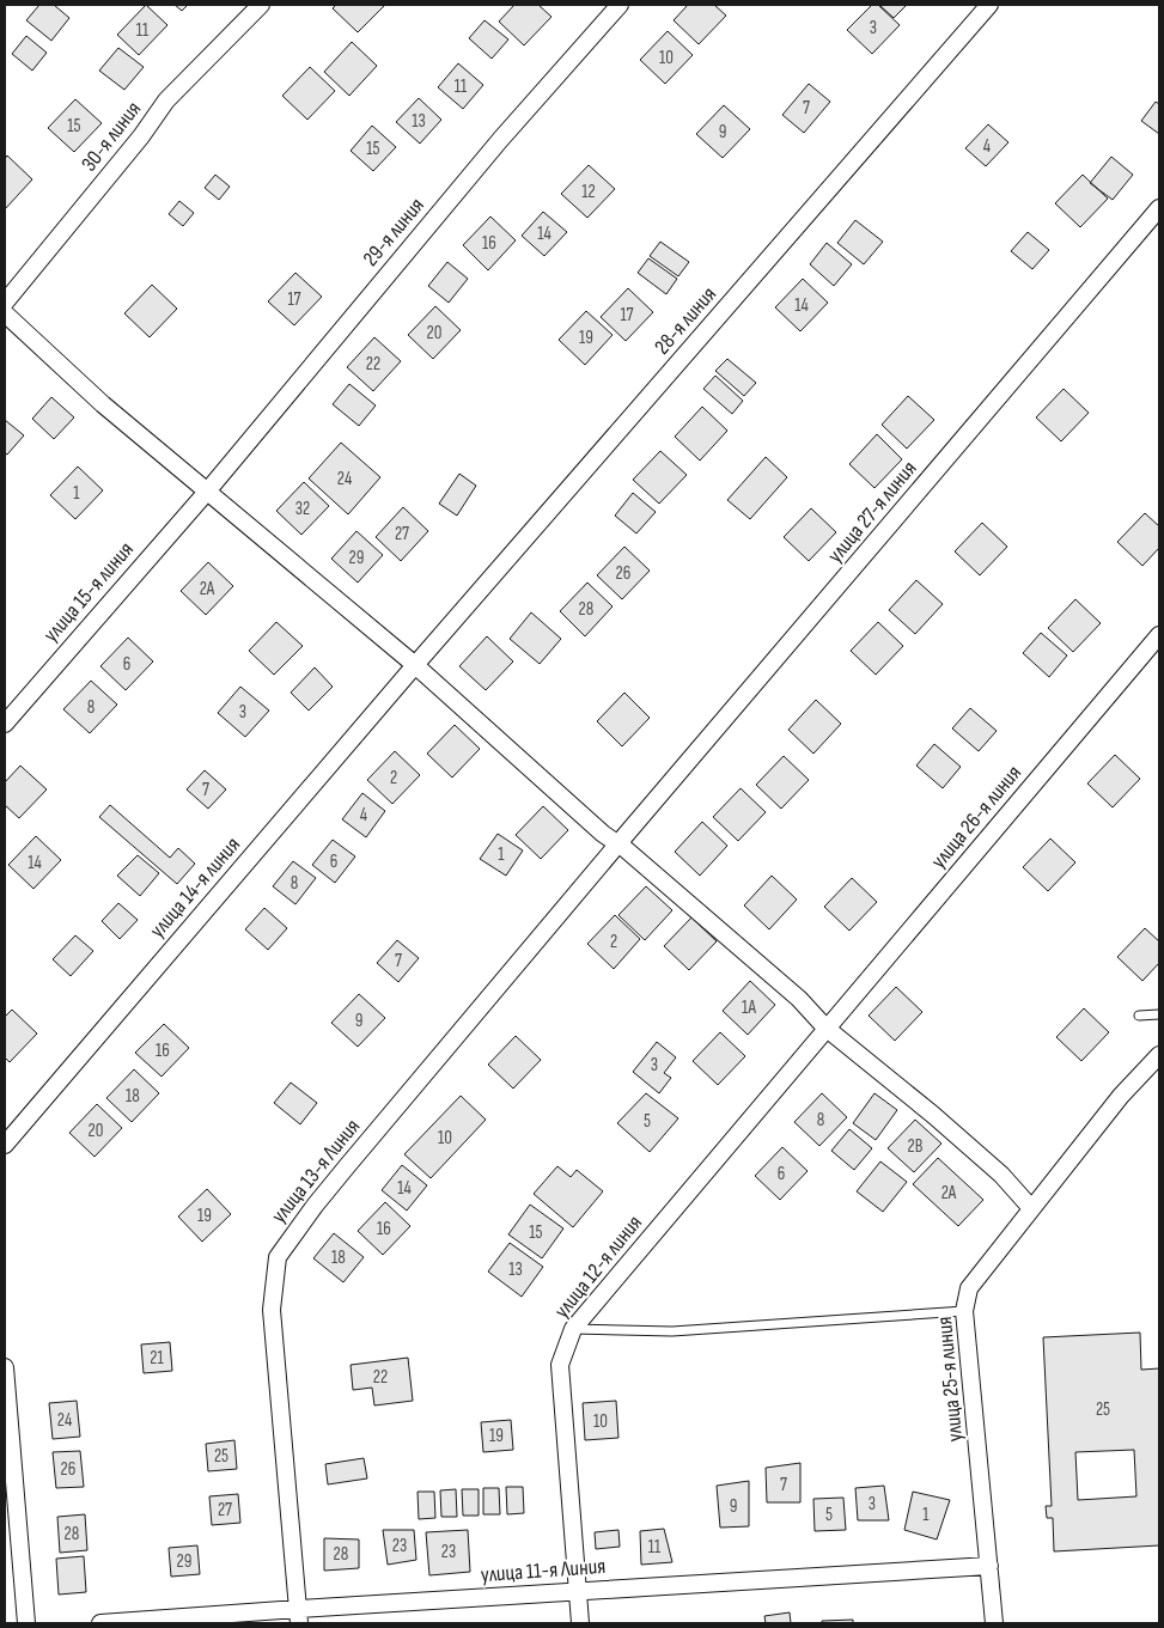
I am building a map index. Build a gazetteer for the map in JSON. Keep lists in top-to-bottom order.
{
  "streets": {
    "street": [
      "30-я линия",
      "29-я линия",
      "28-я линия",
      "улица 27-я линия",
      "улица 15-я линия",
      "улица 26-я линия",
      "улица 14-я линия",
      "улица 13-я Линия",
      "улица 12-я линия",
      "улица 25-я линия",
      "улица 11-я Линия"
    ]
  },
  "crossings": [
    ["29-я линия", "улица 15-я линия"],
    ["28-я линия", "улица 14-я линия"],
    ["улица 27-я линия", "улица 13-я Линия"],
    ["улица 26-я линия", "улица 12-я линия"],
    ["улица 13-я Линия", "улица 11-я Линия"],
    ["улица 12-я линия", "улица 11-я Линия"],
    ["улица 25-я линия", "улица 11-я Линия"]
  ],
  "house_numbers": [
    "3",
    "11",
    "10",
    "11",
    "7",
    "13",
    "15",
    "9",
    "4",
    "15",
    "12",
    "14",
    "16",
    "17",
    "14",
    "17",
    "20",
    "19",
    "22",
    "24",
    "1",
    "32",
    "27",
    "29",
    "26",
    "2А",
    "28",
    "6",
    "8",
    "3",
    "2",
    "7",
    "4",
    "1",
    "6",
    "14",
    "8",
    "2",
    "7",
    "1А",
    "9",
    "16",
    "3",
    "18",
    "8",
    "5",
    "20",
    "10",
    "2В",
    "6",
    "14",
    "2А",
    "19",
    "16",
    "15",
    "18",
    "13",
    "21",
    "22",
    "25",
    "24",
    "10",
    "19",
    "25",
    "26",
    "7",
    "3",
    "9",
    "27",
    "5",
    "1",
    "28",
    "23",
    "11",
    "23",
    "28",
    "29"
  ]
}
